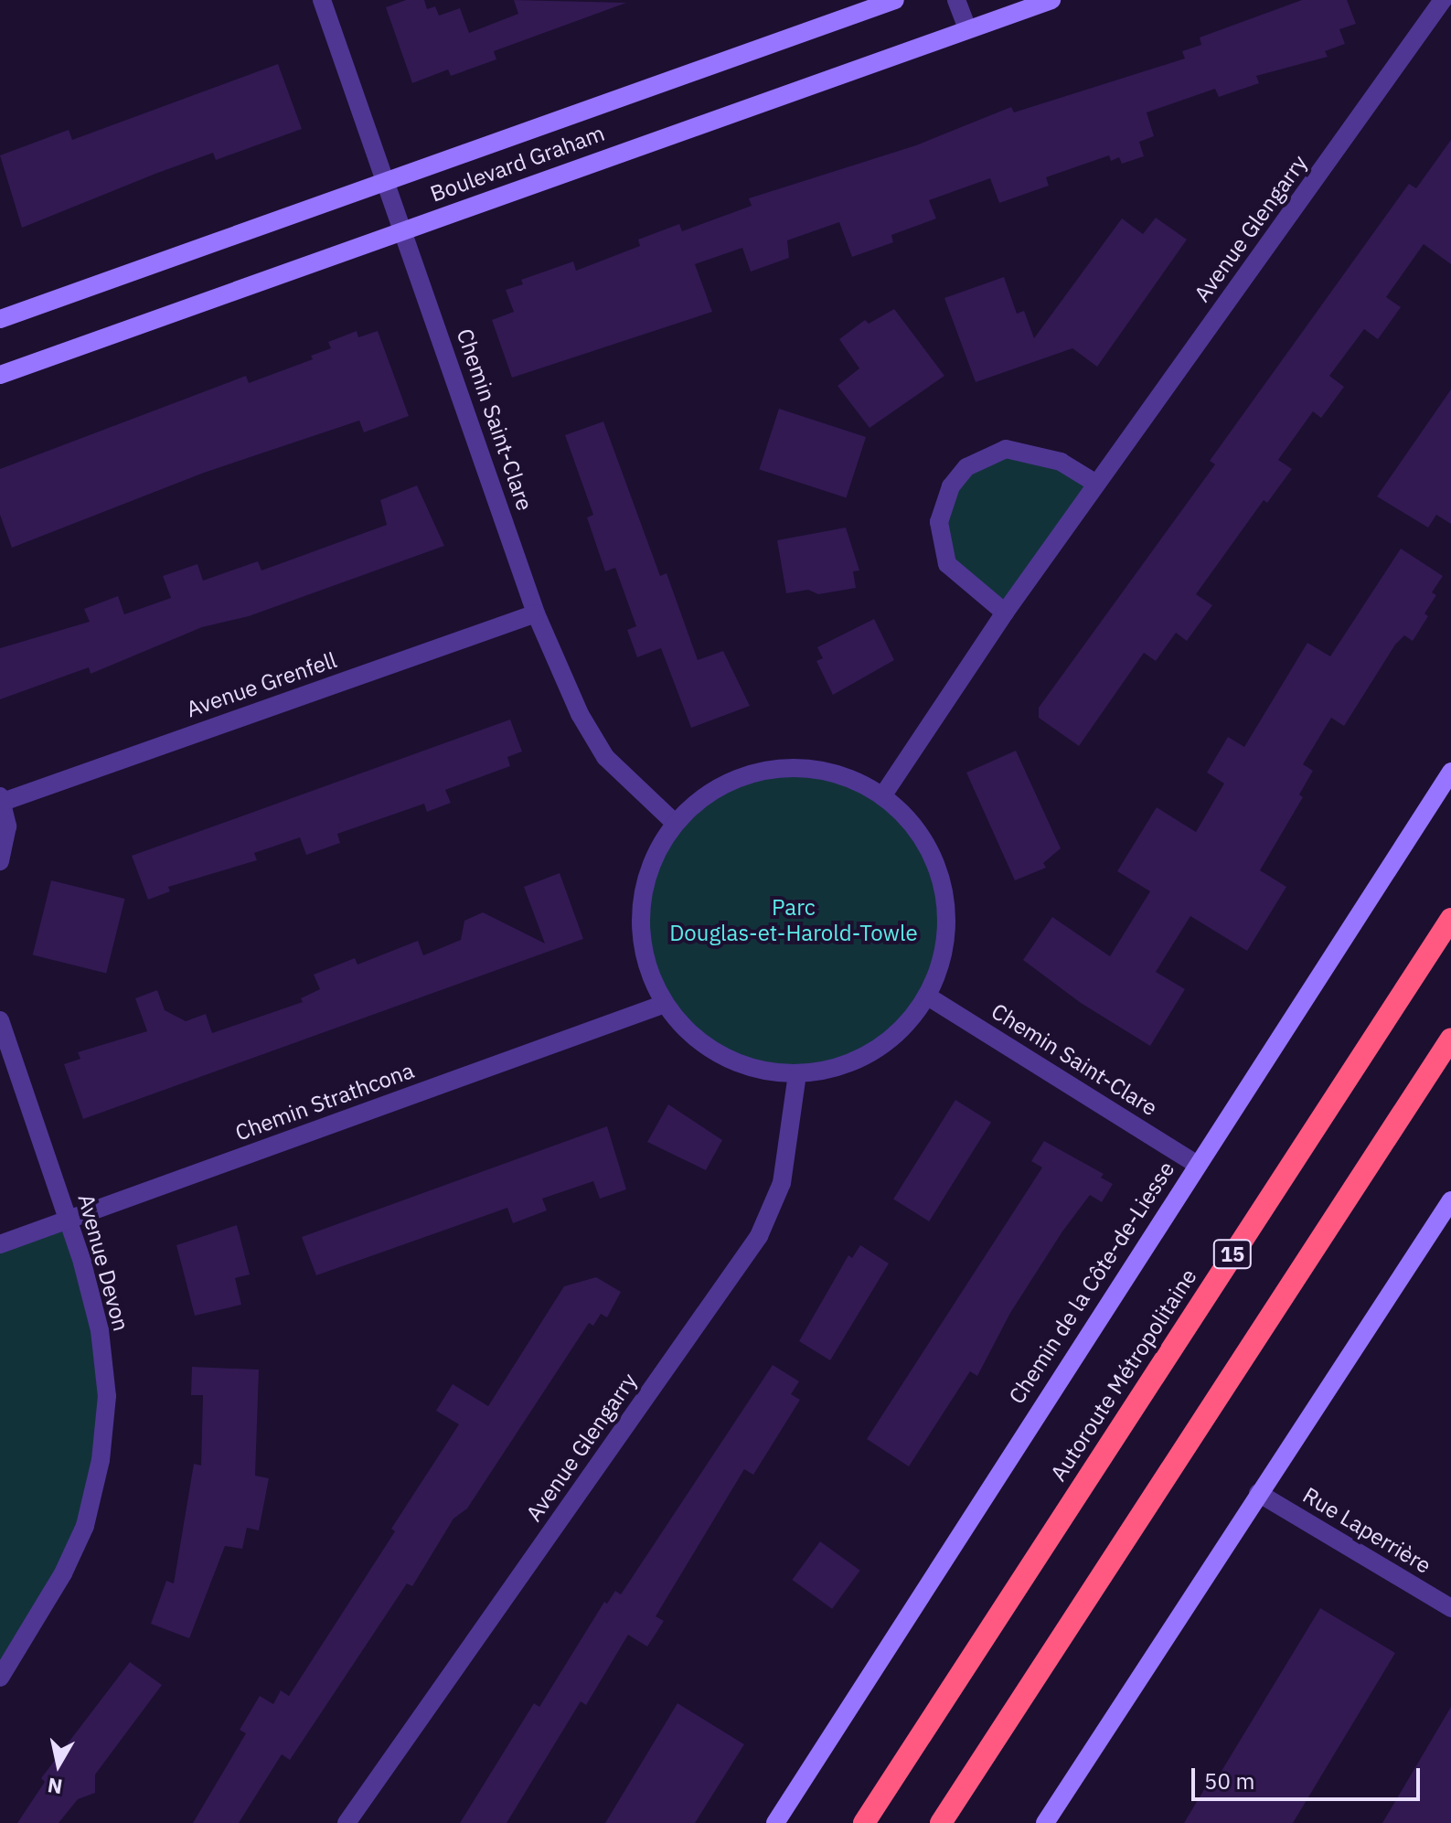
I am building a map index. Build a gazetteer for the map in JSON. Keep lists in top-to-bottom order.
{
  "streets": {
    "highway": ["15", "Autoroute Métropolitaine"],
    "street": [
      "Boulevard Graham",
      "Avenue Glengarry",
      "Chemin Saint-Clare",
      "Avenue Grenfell",
      "Chemin Strathcona",
      "Avenue Devon",
      "Chemin de la Côte-de-Liesse",
      "Rue Laperrière"
    ]
  },
  "crossings": [
    ["Boulevard Graham", "Chemin Saint-Clare"],
    ["Chemin Saint-Clare", "Avenue Grenfell"],
    ["Chemin Saint-Clare", "Chemin de la Côte-de-Liesse"],
    ["Chemin Strathcona", "Avenue Devon"]
  ],
  "parks": ["Parc Douglas-et-Harold-Towle"],
  "scale_bar": "50 m",
  "north": "bottom"
}
